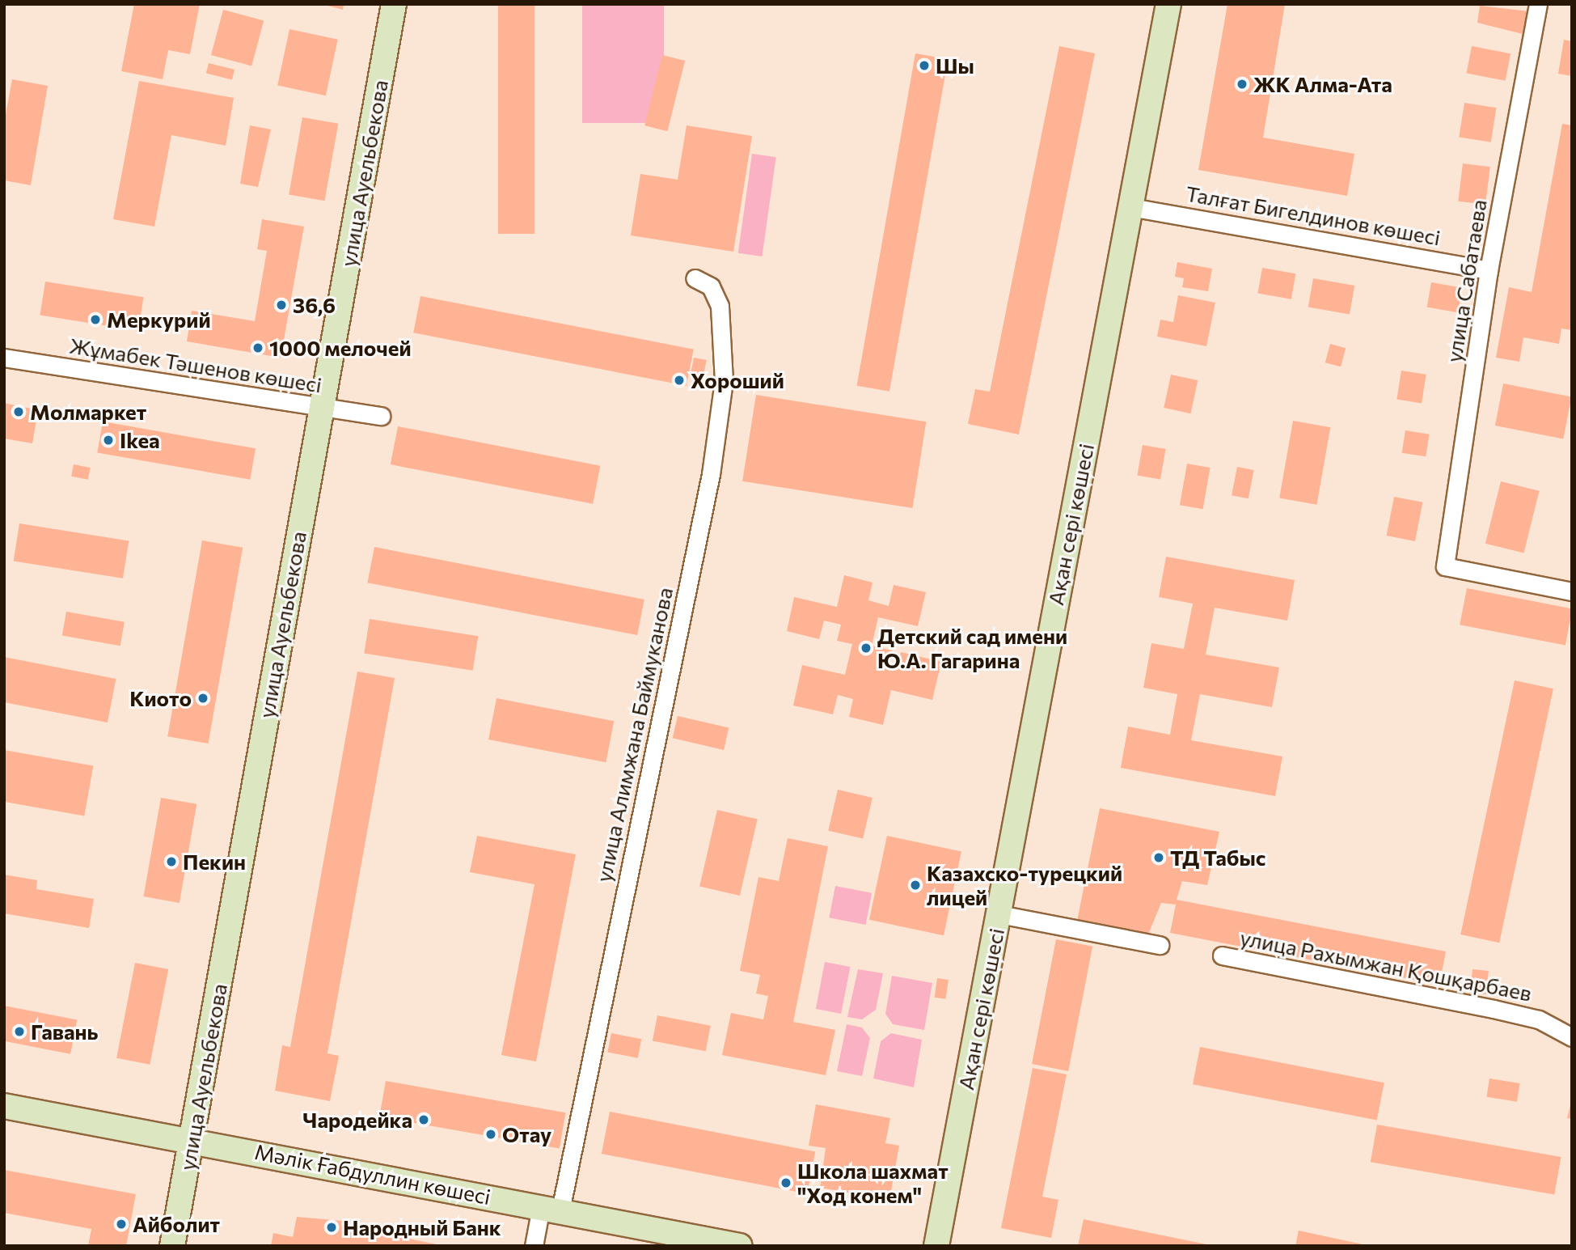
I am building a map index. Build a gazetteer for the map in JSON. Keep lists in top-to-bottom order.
{
  "streets": {
    "street": [
      "улица Ауельбекова",
      "Талғат Бигелдинов көшесі",
      "улица Сабатаева",
      "Жұмабек Тәшенов көшесі",
      "Ақан сері көшесі",
      "улица Алимжана Баймуканова",
      "улица Рахымжан Қошқарбаев",
      "Мәлік Ғабдуллин көшесі"
    ]
  },
  "crossings": [
    ["улица Ауельбекова", "Жұмабек Тәшенов көшесі"],
    ["улица Ауельбекова", "Мәлік Ғабдуллин көшесі"],
    ["Талғат Бигелдинов көшесі", "улица Сабатаева"],
    ["Талғат Бигелдинов көшесі", "Ақан сері көшесі"],
    ["улица Алимжана Баймуканова", "Мәлік Ғабдуллин көшесі"]
  ],
  "places": [
    "Шы",
    "ЖК Алма-Ата",
    "36,6",
    "Меркурий",
    "1000 мелочей",
    "Хороший",
    "Молмаркет",
    "Ikea",
    "Детский сад имени Ю.А. Гагарина",
    "Киото",
    "ТД Табыс",
    "Пекин",
    "Казахско-турецкий лицей",
    "Гавань",
    "Чародейка",
    "Отау",
    "Школа шахмат \"Ход конем\"",
    "Айболит",
    "Народный Банк"
  ]
}
